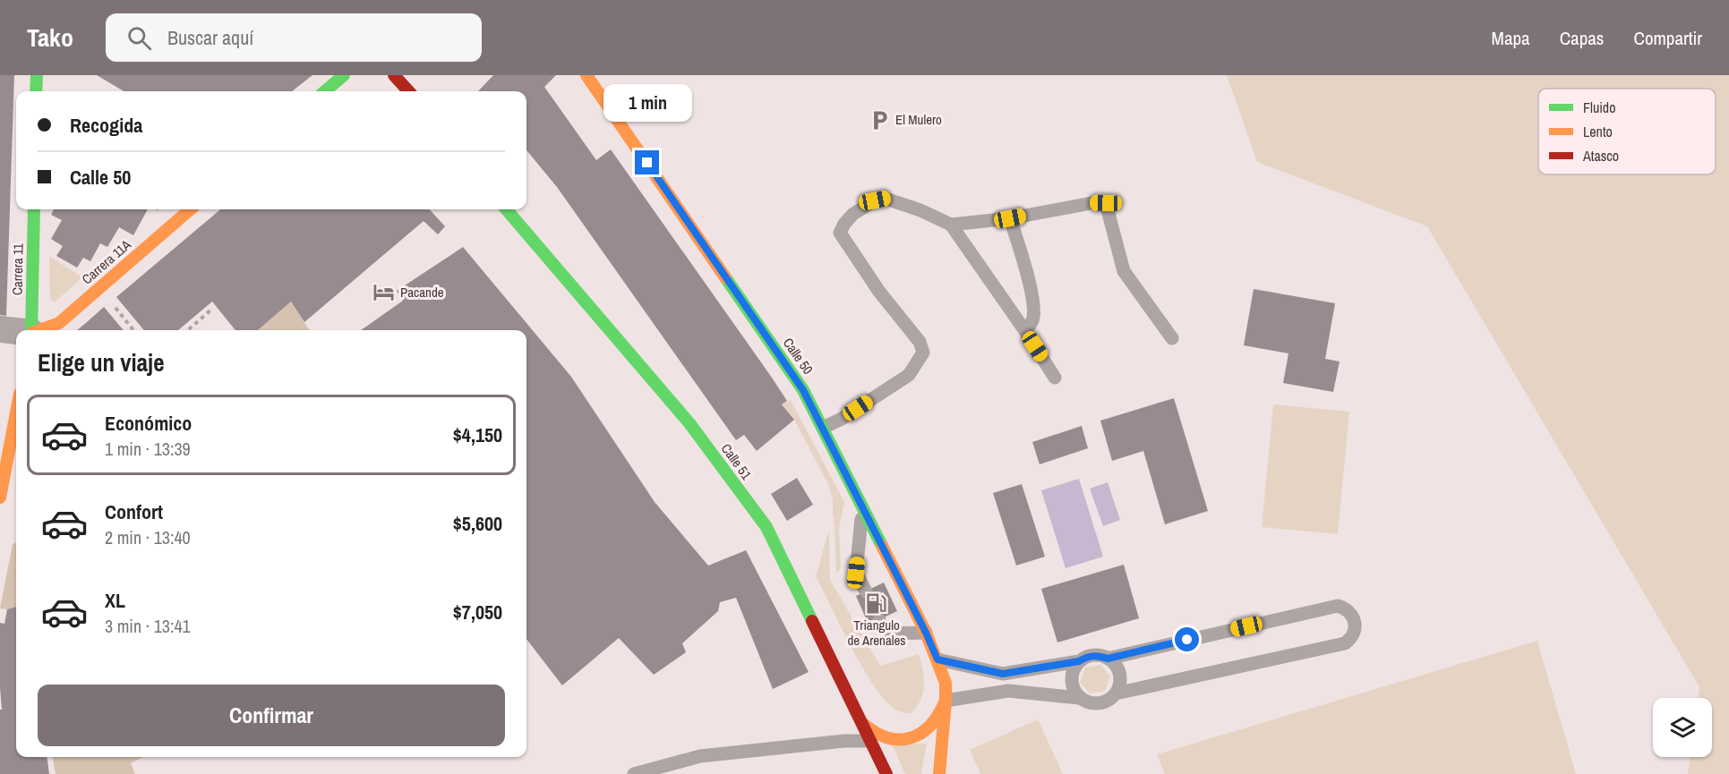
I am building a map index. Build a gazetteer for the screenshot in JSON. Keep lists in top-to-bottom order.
{
  "streets": {
    "main road": [
      "Carrera 11A",
      "Carrera 11",
      "Calle 50",
      "Calle 51"
    ]
  },
  "places": {
    "parking": ["El Mulero"],
    "hotel": ["Pacande"],
    "fuel station": ["Triangulo de Arenales"]
  },
  "legend": ["Fluido", "Lento", "Atasco"],
  "page": {
    "header": "Tako",
    "search": "Buscar aquí",
    "nav": ["Mapa", "Capas", "Compartir"],
    "bubble": "1 min",
    "banner": ["Recogida", "Calle 50"],
    "heading": "Elige un viaje",
    "list": [
      {
        "name": "Económico",
        "note": "1 min · 13:39",
        "value": "$4,150"
      },
      {
        "name": "Confort",
        "note": "2 min · 13:40",
        "value": "$5,600"
      },
      {
        "name": "XL",
        "note": "3 min · 13:41",
        "value": "$7,050"
      }
    ],
    "buttons": "Confirmar"
  }
}
